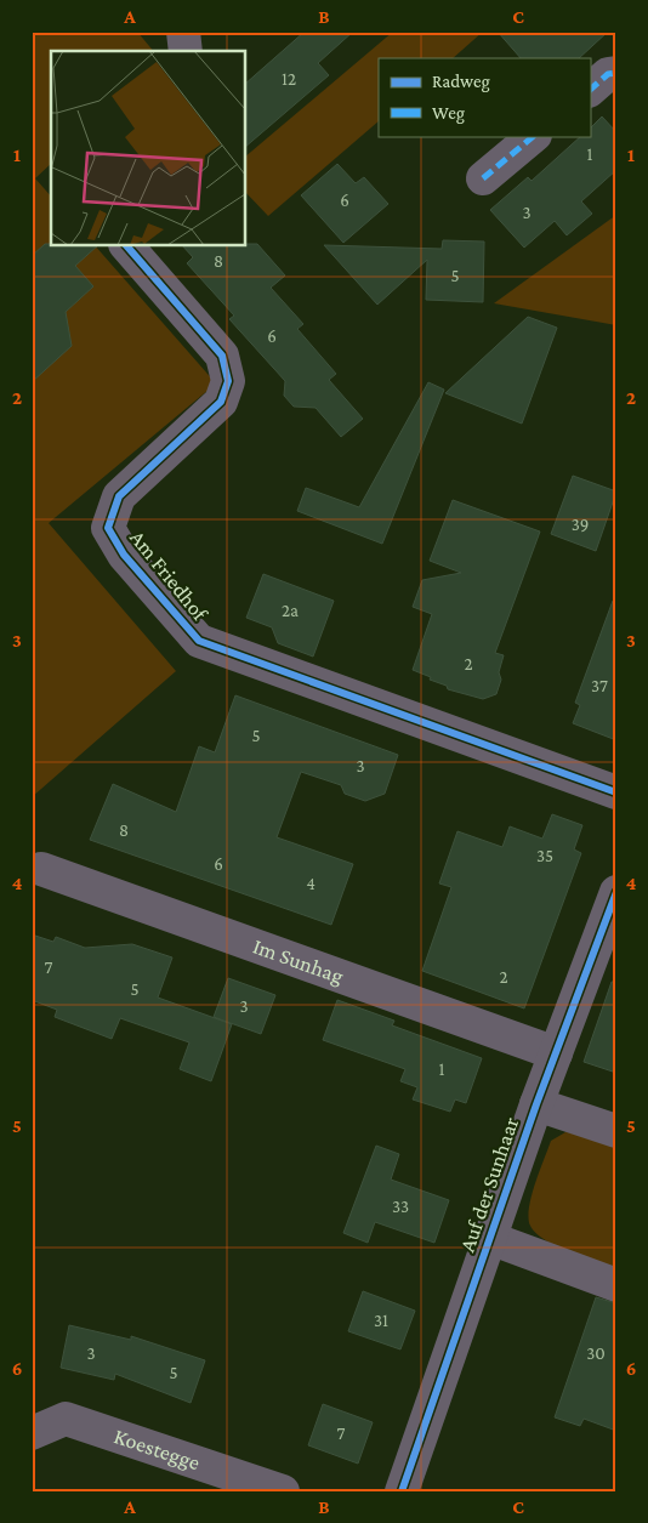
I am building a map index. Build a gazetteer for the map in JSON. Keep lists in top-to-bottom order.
{
  "streets": {
    "street": [
      "Am Friedhof",
      "Im Sunhag",
      "Auf der Sunhaar",
      "Koestegge"
    ]
  },
  "crossings": [
    ["Im Sunhag", "Auf der Sunhaar"]
  ],
  "house_numbers": [
    "12",
    "1",
    "6",
    "3",
    "8",
    "5",
    "6",
    "39",
    "2a",
    "2",
    "37",
    "5",
    "3",
    "8",
    "35",
    "6",
    "4",
    "7",
    "2",
    "5",
    "3",
    "1",
    "33",
    "31",
    "3",
    "30",
    "5",
    "7"
  ],
  "legend": ["Radweg", "Weg"],
  "grid": {
    "columns": ["A", "B", "C"],
    "rows": [
      "1",
      "2",
      "3",
      "4",
      "5",
      "6"
    ]
  }
}
